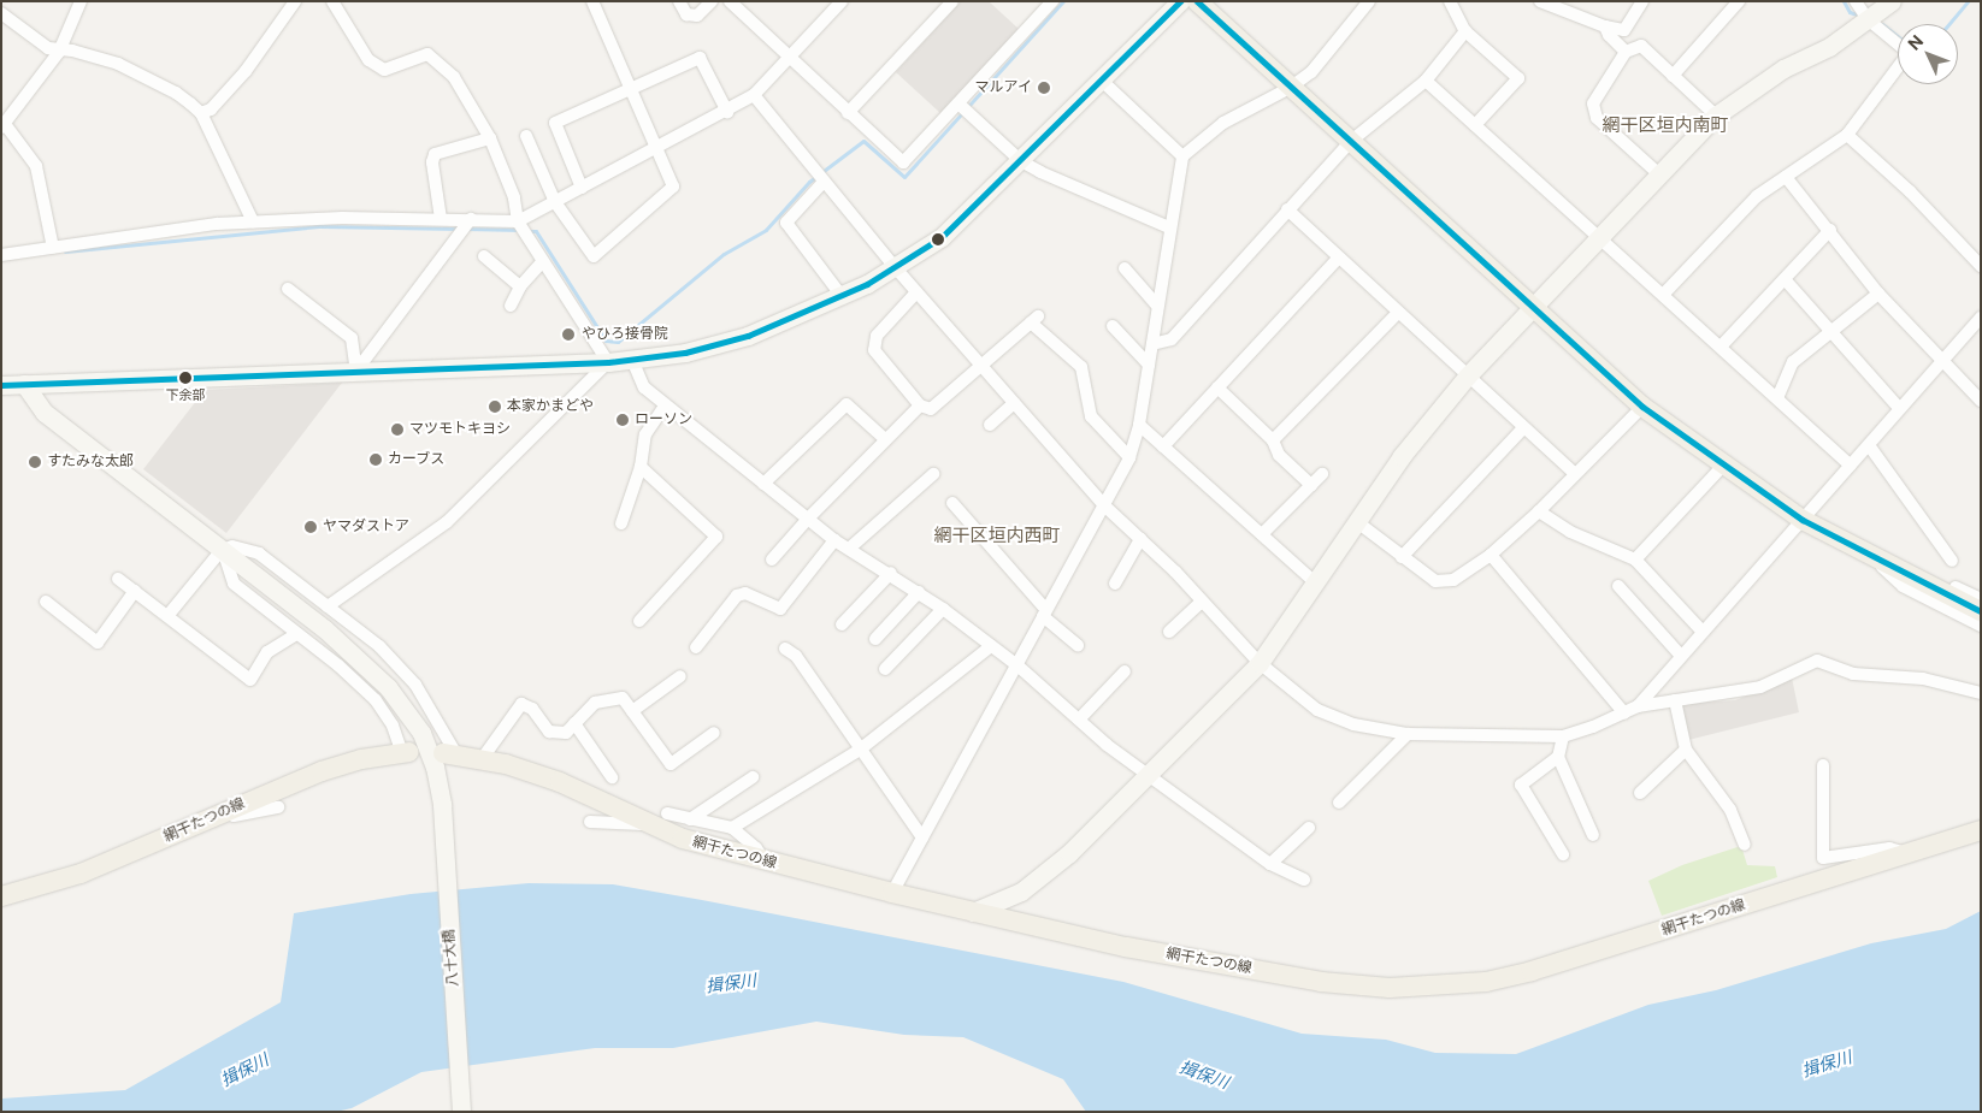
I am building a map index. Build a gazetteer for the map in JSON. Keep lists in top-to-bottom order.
{
  "streets": {
    "main road": ["網干たつの線"],
    "street": ["八十大橋"]
  },
  "districts": ["網干区垣内南町", "網干区垣内西町"],
  "water": ["揖保川"],
  "places": [
    "マルアイ",
    "やひろ接骨院",
    "下余部",
    "本家かまどや",
    "ローソン",
    "マツモトキヨシ",
    "カーブス",
    "すたみな太郎",
    "ヤマダストア"
  ],
  "north": "top left"
}
